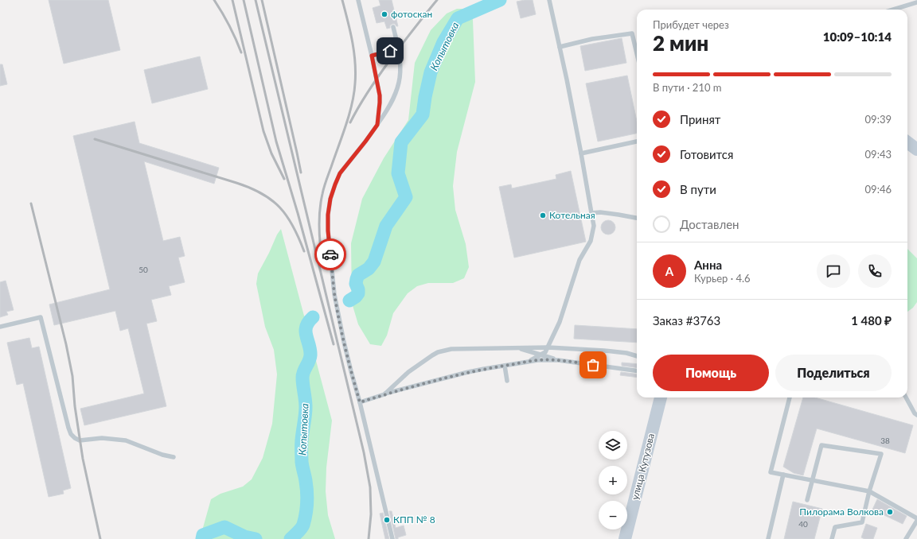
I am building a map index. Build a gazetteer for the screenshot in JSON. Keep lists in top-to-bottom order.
{
  "streets": {
    "street": ["улица Кутузова"]
  },
  "water": ["Копытовка"],
  "places": [
    "фотоскан",
    "Котельная",
    "Пилорама Волкова",
    "КПП № 8"
  ],
  "house_numbers": ["50", "38", "40"],
  "page": {
    "heading": ["2 мин", "Прибудет через", "10:09–10:14"],
    "panel": [
      "Анна",
      "Курьер · 4.6",
      "Заказ #3763",
      "1 480 ₽"
    ],
    "bar": "В пути · 210 m",
    "list": [
      ["Принят", "09:39"],
      ["Готовится", "09:43"],
      ["В пути", "09:46"],
      "Доставлен"
    ],
    "round": "А",
    "buttons": ["Помощь", "Поделиться"],
    "map_buttons": ["+", "−"]
  }
}
